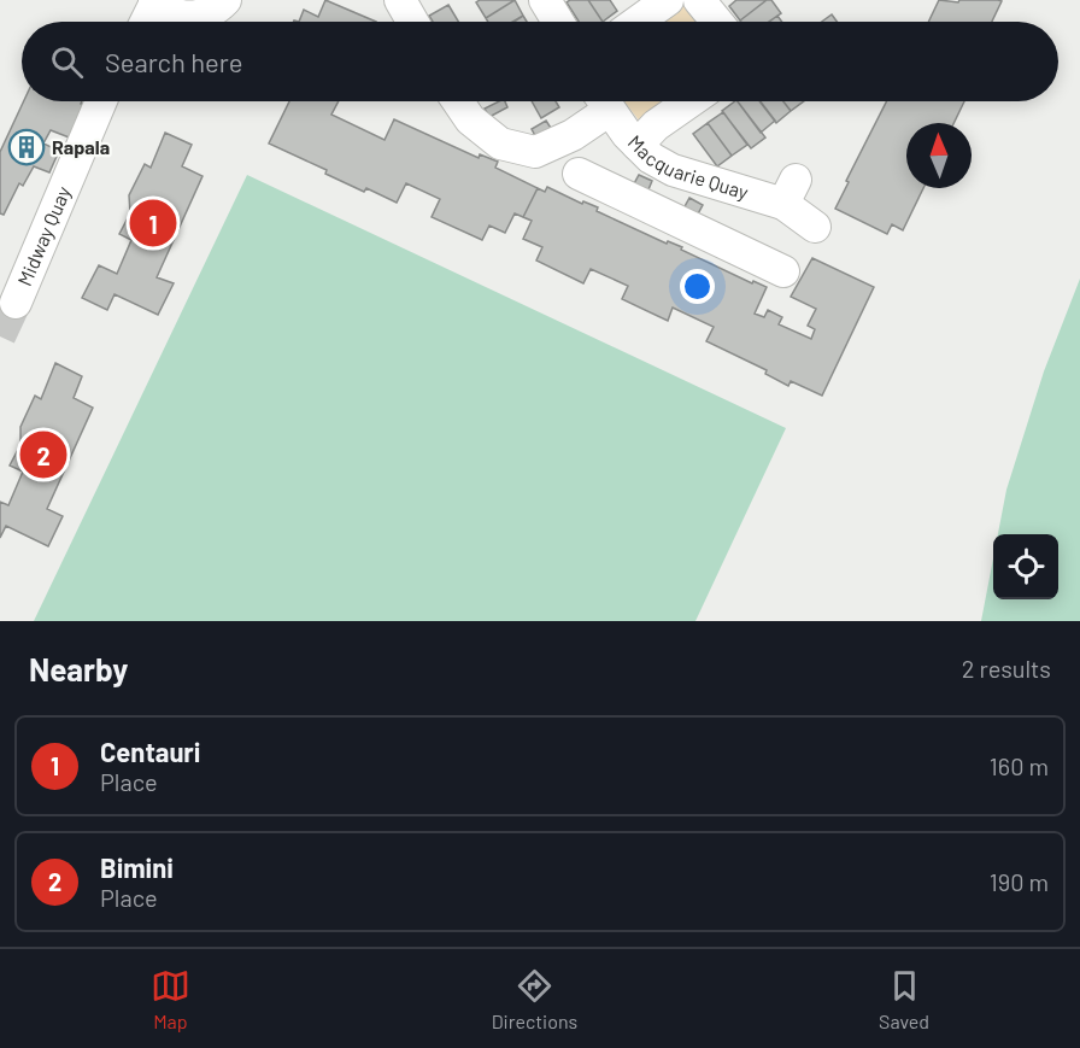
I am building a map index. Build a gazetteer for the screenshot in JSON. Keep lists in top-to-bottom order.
{
  "streets": {
    "street": ["Macquarie Quay", "Midway Quay"]
  },
  "places": {
    "building": ["Rapala"]
  },
  "north": "top",
  "page": {
    "search": "Search here",
    "pins": ["1", "2"],
    "heading": ["Nearby", "2 results"],
    "list": [
      {
        "mark": "1",
        "name": "Centauri",
        "note": "Place",
        "value": "160 m"
      },
      {
        "mark": "2",
        "name": "Bimini",
        "note": "Place",
        "value": "190 m"
      }
    ],
    "nav": ["Map", "Directions", "Saved"]
  }
}
